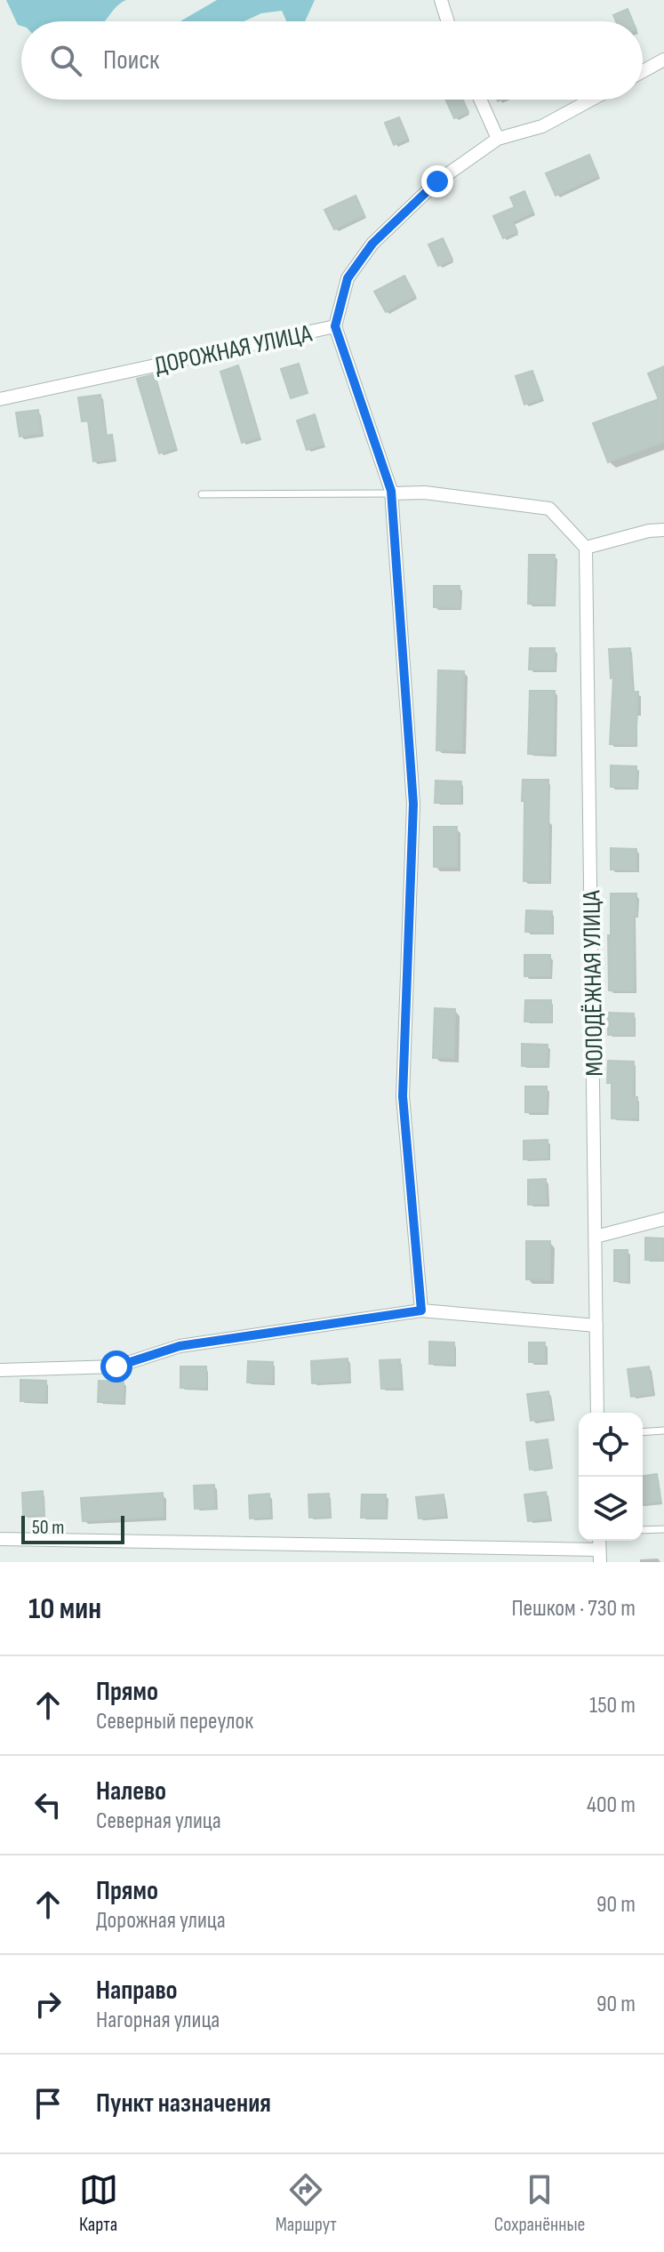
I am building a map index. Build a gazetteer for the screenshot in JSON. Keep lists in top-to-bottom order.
{
  "streets": {
    "street": ["ДОРОЖНАЯ УЛИЦА", "МОЛОДЁЖНАЯ УЛИЦА"]
  },
  "scale_bar": "50 m",
  "page": {
    "search": "Поиск",
    "scale": "50 m",
    "heading": ["10 мин", "Пешком · 730 m"],
    "list": [
      ["Прямо", "Северный переулок", "150 m"],
      ["Налево", "Северная улица", "400 m"],
      ["Прямо", "Дорожная улица", "90 m"],
      ["Направо", "Нагорная улица", "90 m"],
      "Пункт назначения"
    ],
    "nav": ["Карта", "Маршрут", "Сохранённые"]
  }
}
